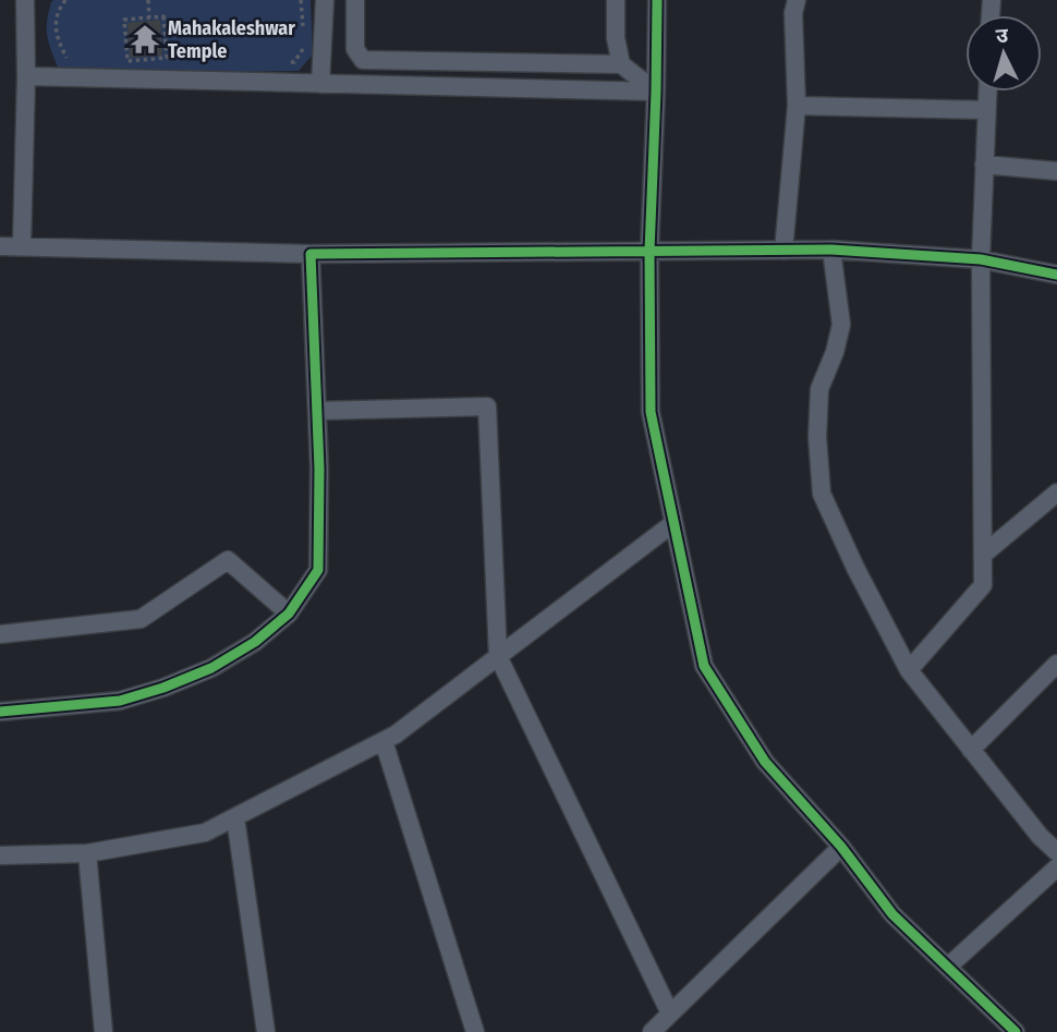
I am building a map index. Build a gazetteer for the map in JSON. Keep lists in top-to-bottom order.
{
  "places": {
    "temple": ["Mahakaleshwar Temple"]
  },
  "north": "top"
}
